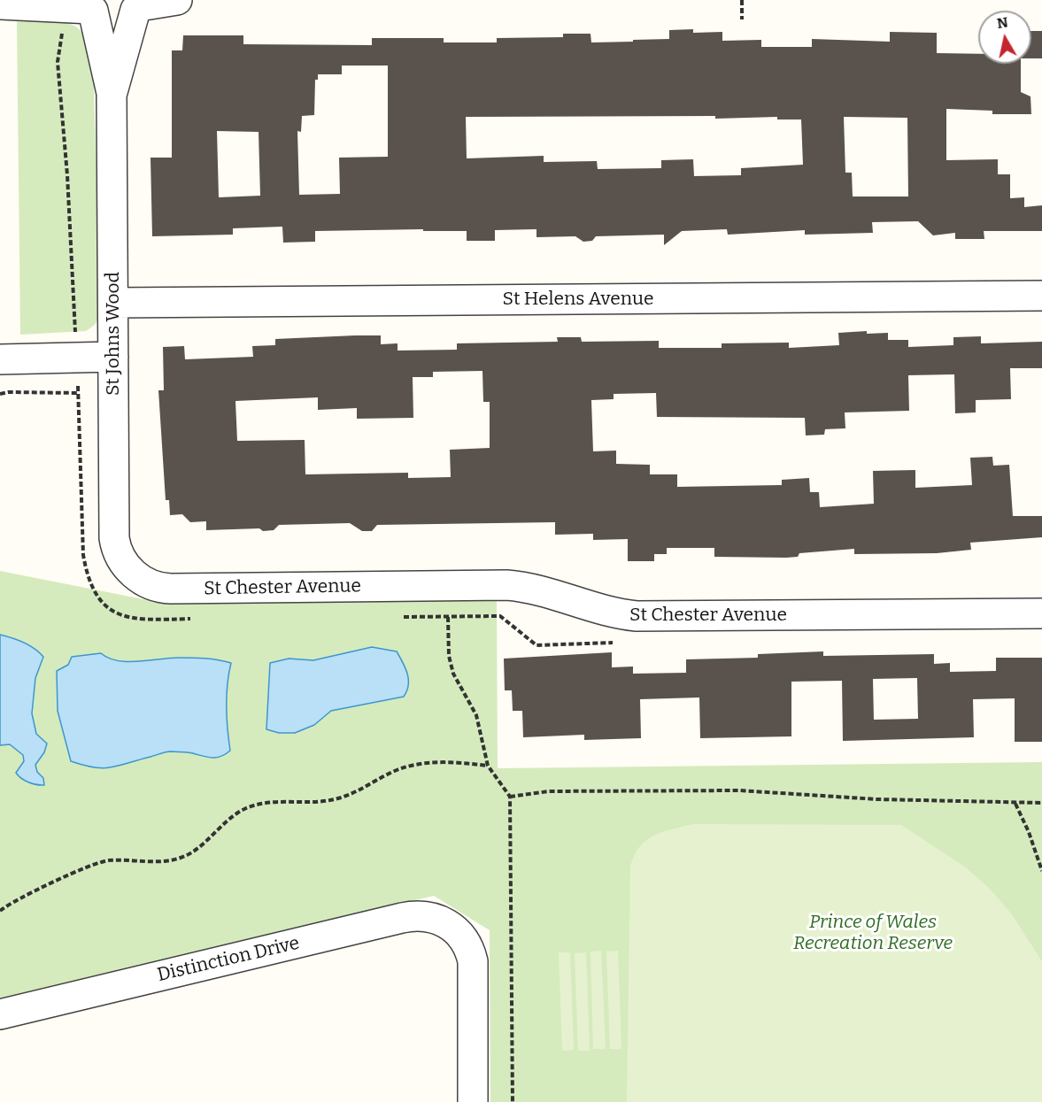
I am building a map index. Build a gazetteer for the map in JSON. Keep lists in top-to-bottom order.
{
  "streets": {
    "street": [
      "St Helens Avenue",
      "St Johns Wood",
      "St Chester Avenue",
      "Distinction Drive"
    ]
  },
  "crossings": [
    ["St Helens Avenue", "St Johns Wood"],
    ["St Johns Wood", "St Chester Avenue"]
  ],
  "parks": ["Prince of Wales Recreation Reserve"],
  "north": "top"
}
